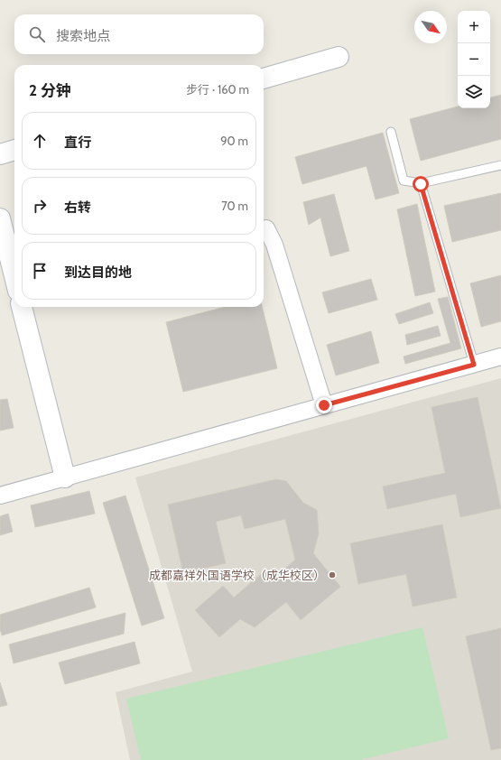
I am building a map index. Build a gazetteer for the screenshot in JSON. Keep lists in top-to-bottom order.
{
  "places": ["成都嘉祥外国语学校（成华校区）"],
  "north": "bottom right",
  "page": {
    "map_buttons": ["+", "−"],
    "search": "搜索地点",
    "heading": ["2 分钟", "步行 · 160 m"],
    "list": [
      ["直行", "90 m"],
      ["右转", "70 m"],
      "到达目的地"
    ]
  }
}
